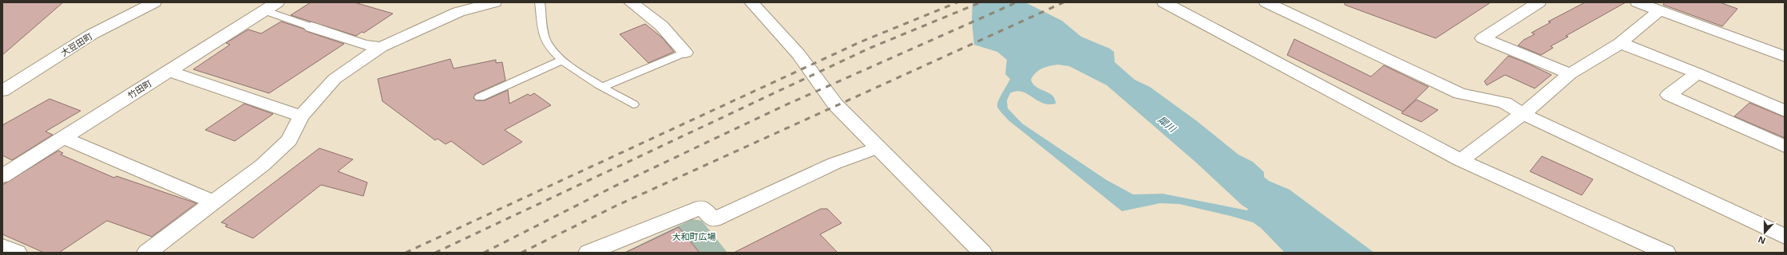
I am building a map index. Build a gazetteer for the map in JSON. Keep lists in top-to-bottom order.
{
  "streets": {
    "street": ["大豆田町", "竹田町"]
  },
  "water": ["犀川"],
  "parks": ["大和町広場"],
  "north": "bottom"
}
